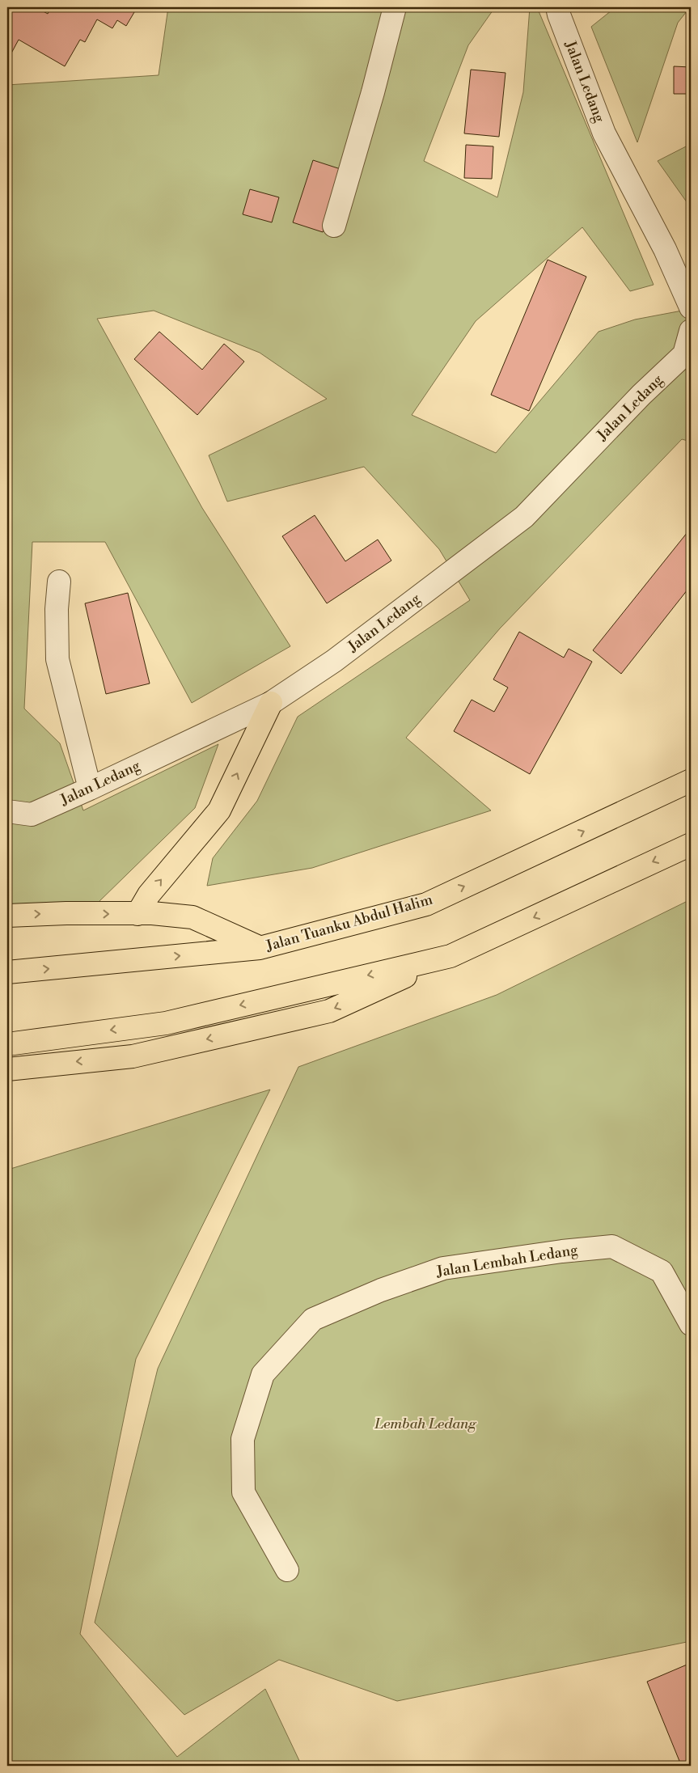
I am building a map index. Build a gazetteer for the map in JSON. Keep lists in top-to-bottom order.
{
  "streets": {
    "main road": ["Jalan Tuanku Abdul Halim"],
    "street": ["Jalan Ledang", "Jalan Lembah Ledang"]
  },
  "parks": ["Lembah Ledang"]
}
